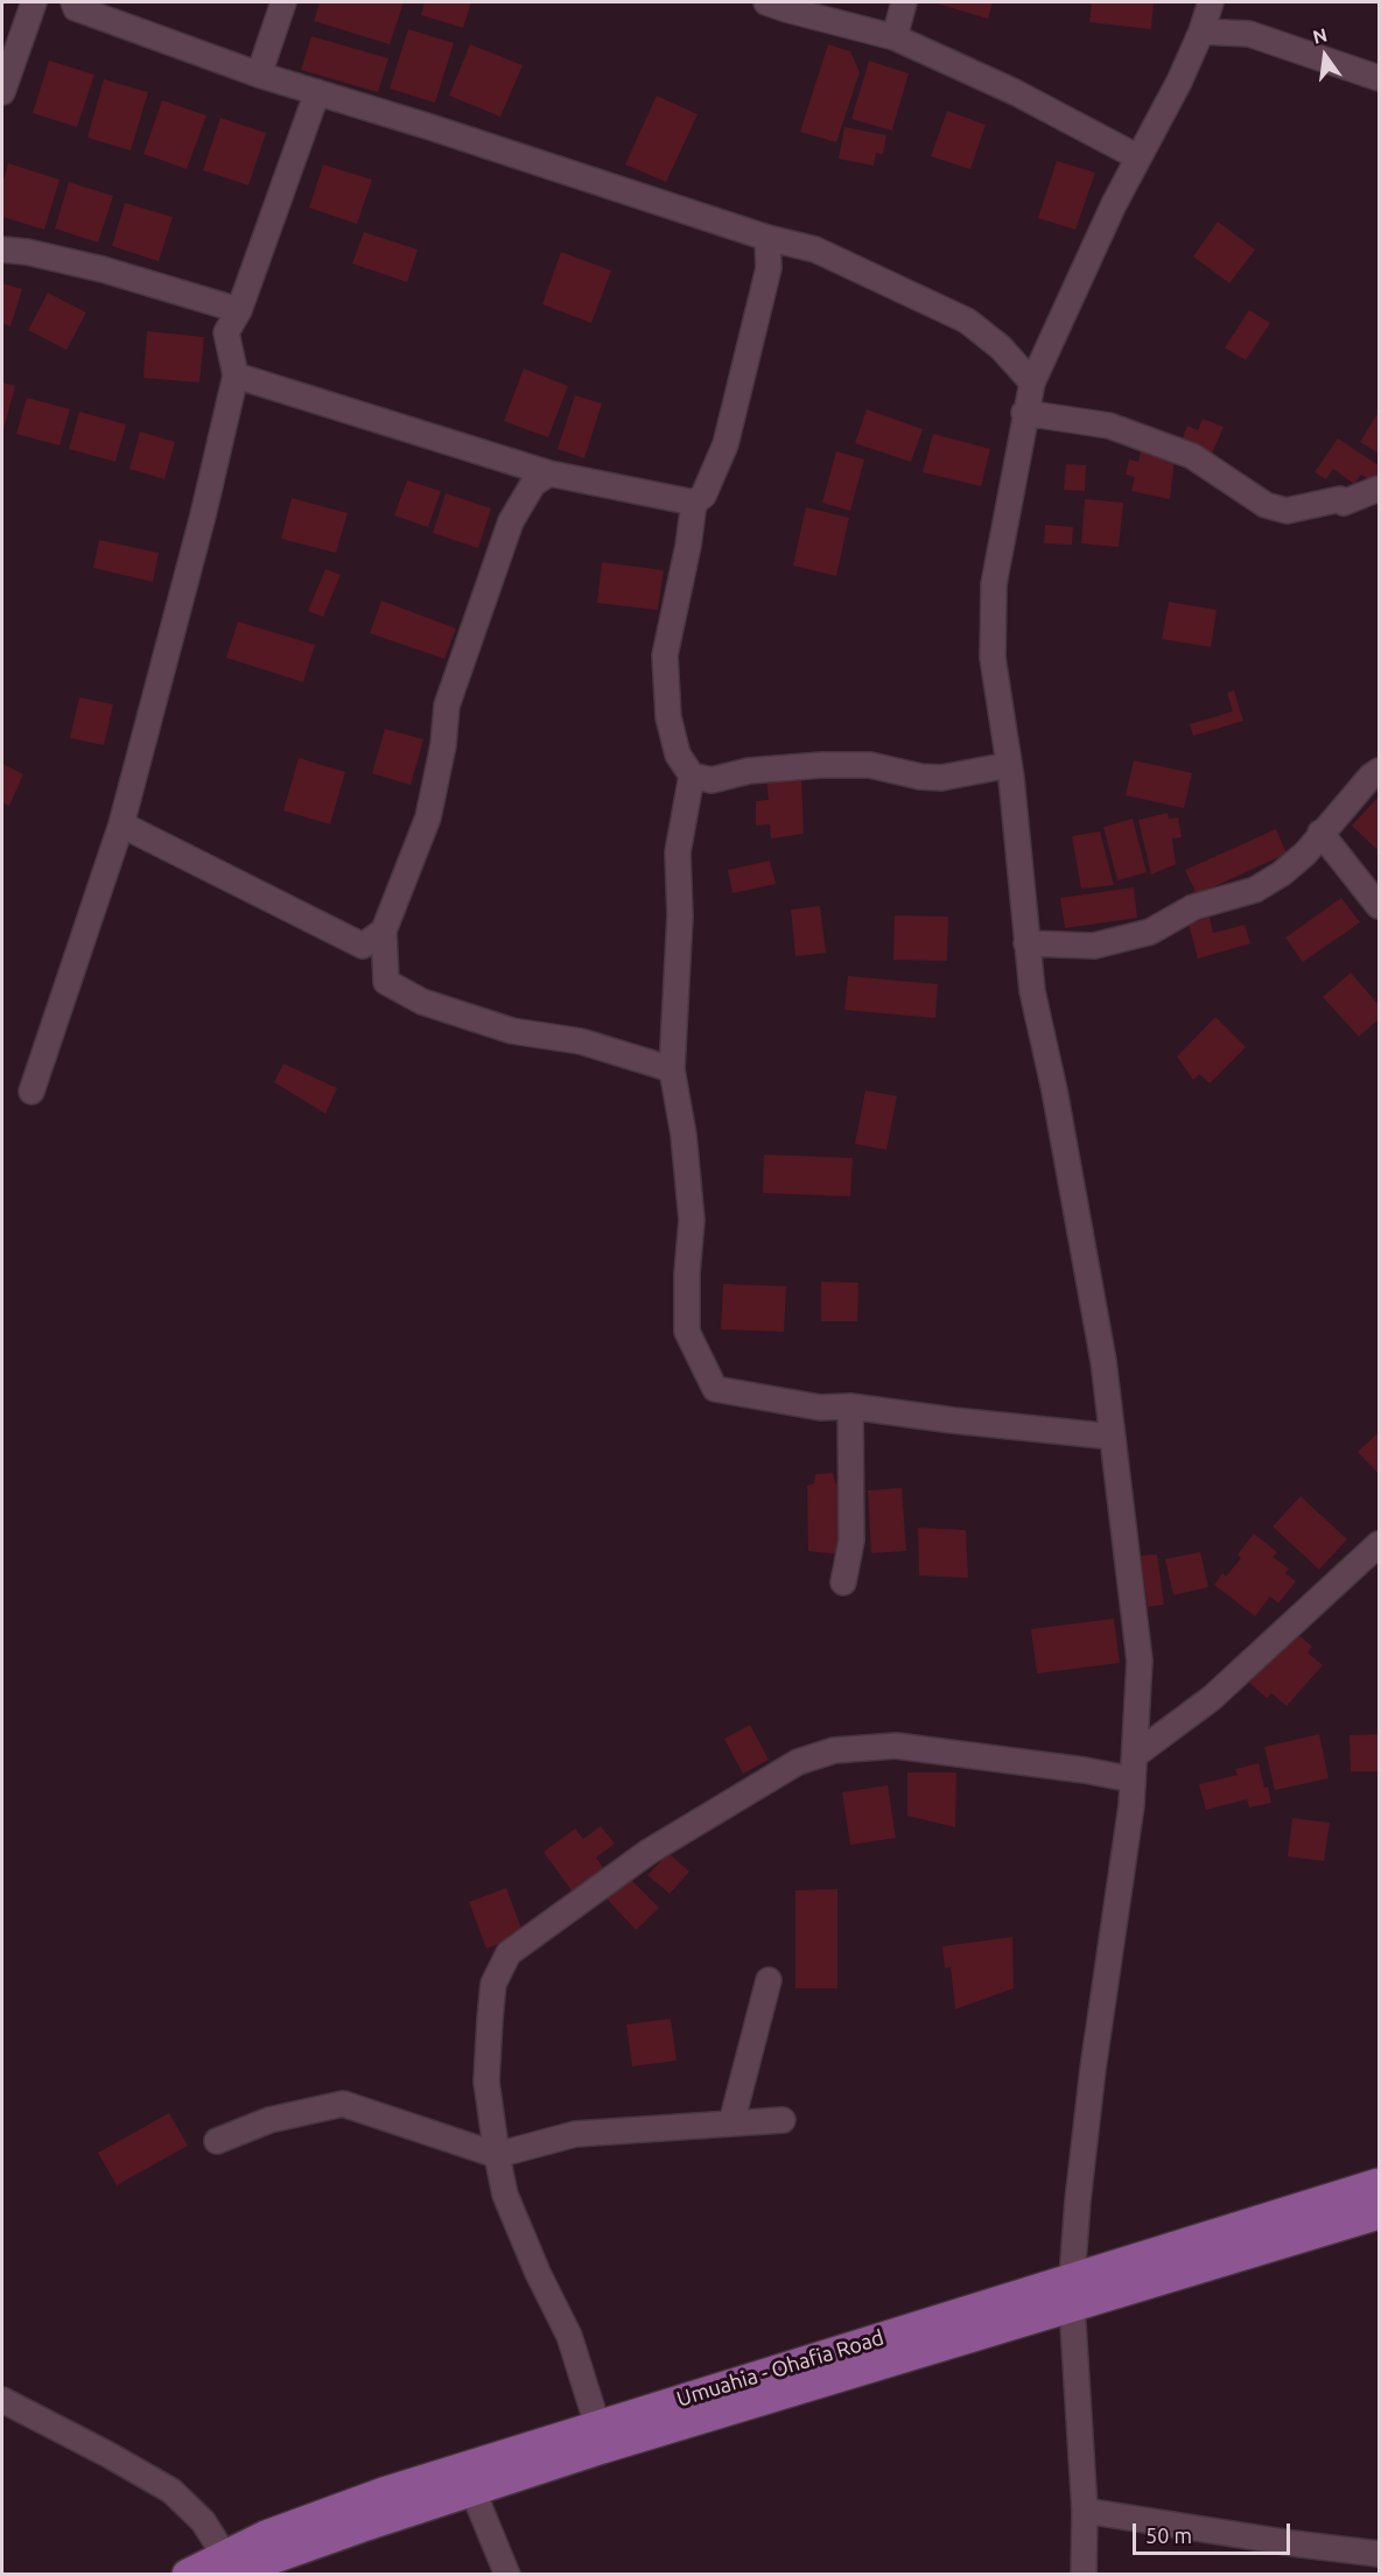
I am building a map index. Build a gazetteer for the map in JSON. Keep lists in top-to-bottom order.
{
  "streets": {
    "main road": ["Umuahia - Ohafia Road"]
  },
  "scale_bar": "50 m",
  "north": "top"
}
